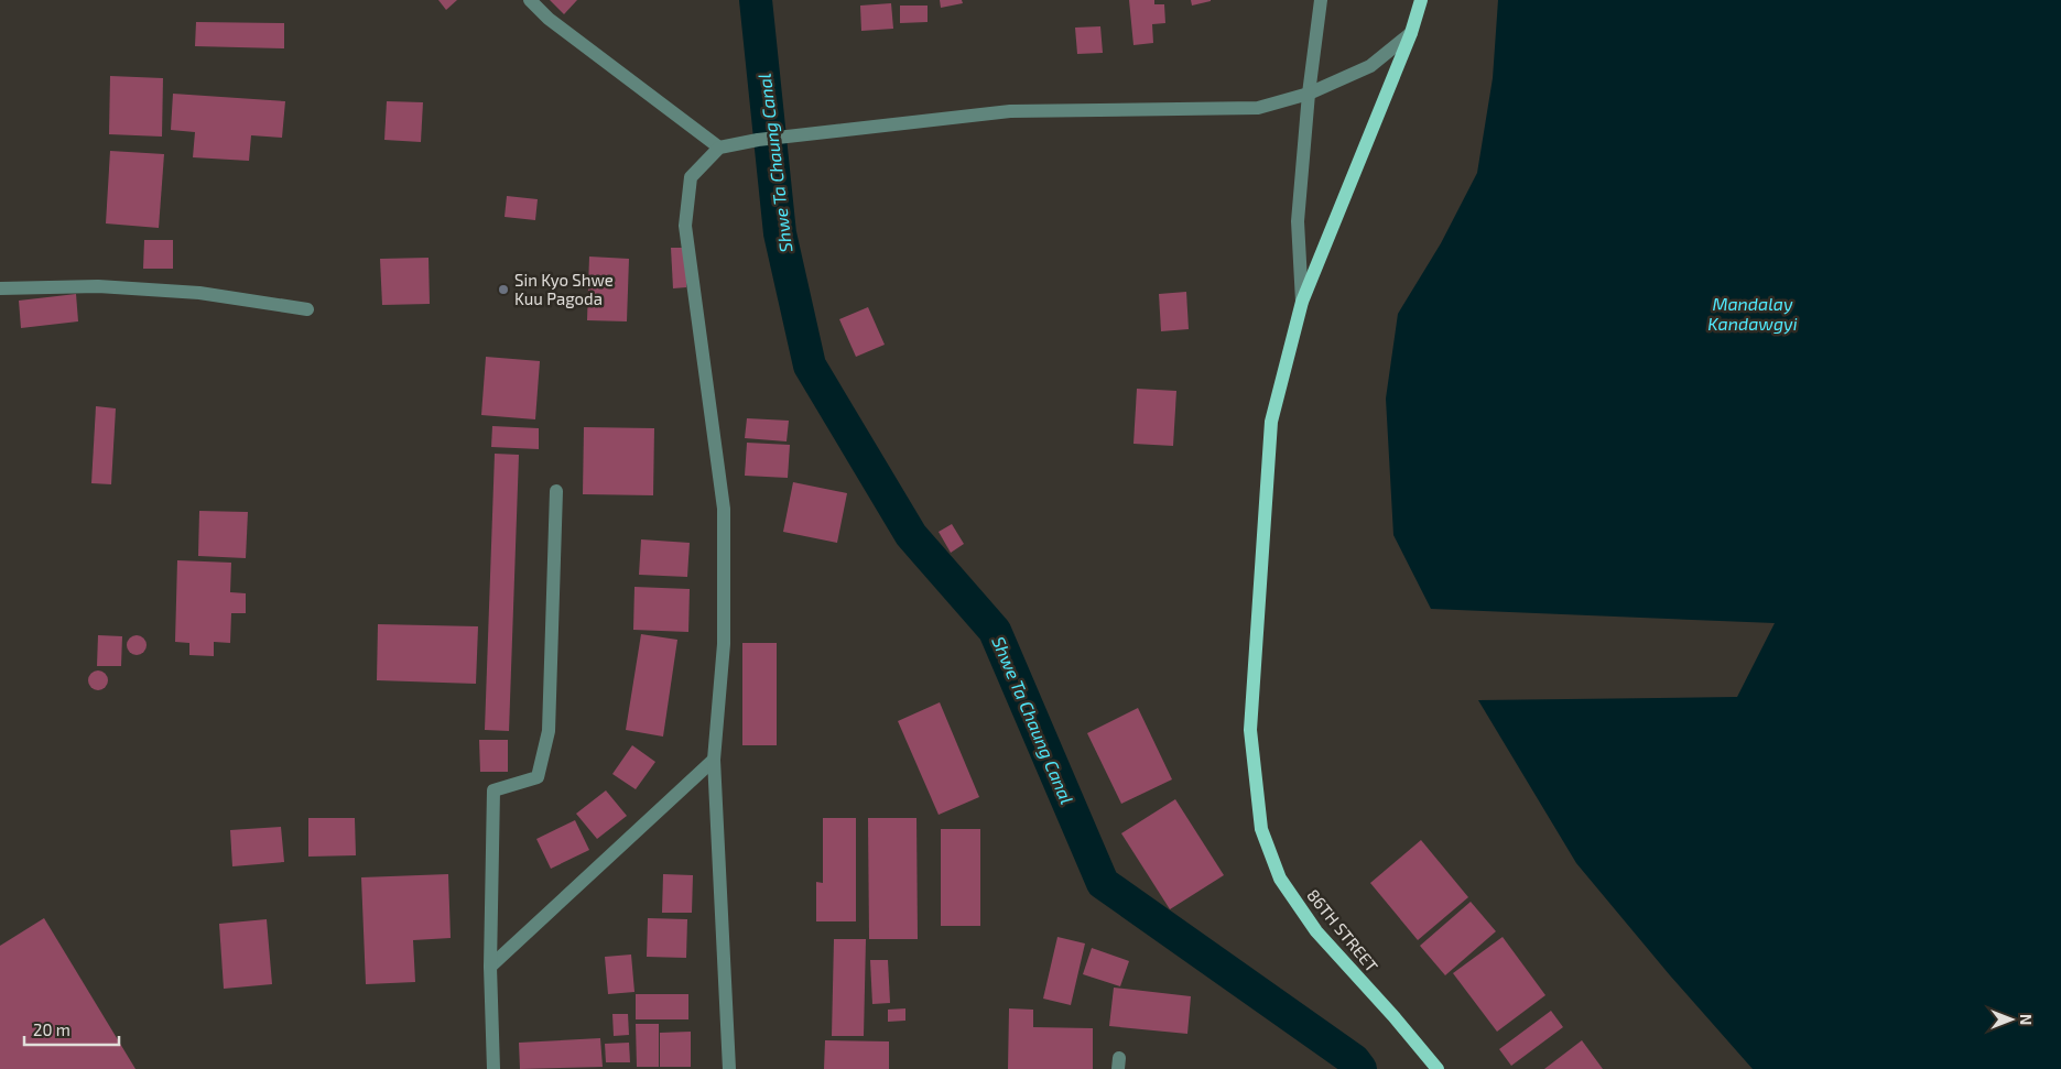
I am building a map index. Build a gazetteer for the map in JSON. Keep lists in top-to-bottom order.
{
  "streets": {
    "main road": ["86TH STREET"]
  },
  "water": ["Shwe Ta Chaung Canal", "Mandalay Kandawgyi"],
  "places": ["Sin Kyo Shwe Kuu Pagoda"],
  "scale_bar": "20 m",
  "north": "right"
}
